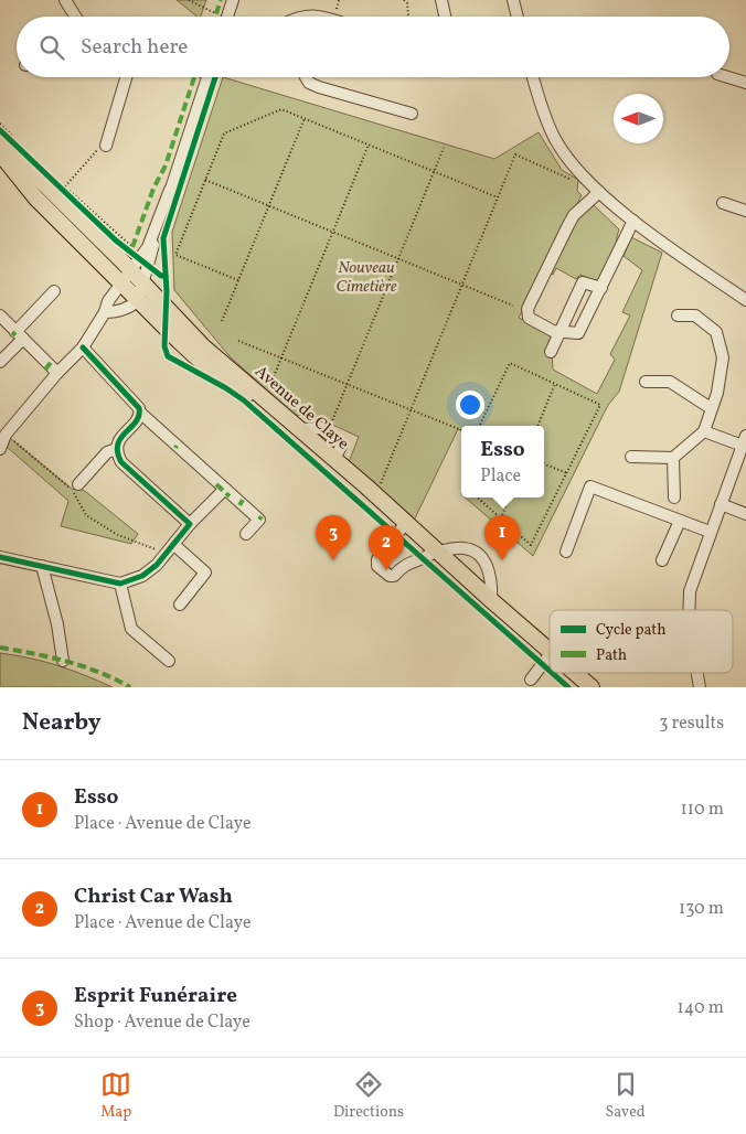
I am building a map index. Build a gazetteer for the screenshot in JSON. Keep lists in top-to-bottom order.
{
  "streets": {
    "main road": ["Avenue de Claye"]
  },
  "parks": ["Nouveau Cimetière"],
  "legend": ["Cycle path", "Path"],
  "north": "left",
  "page": {
    "search": "Search here",
    "popup": ["Esso", "Place"],
    "pins": ["1", "3", "2"],
    "heading": ["Nearby", "3 results"],
    "list": [
      {
        "mark": "1",
        "name": "Esso",
        "note": "Place · Avenue de Claye",
        "value": "110 m"
      },
      {
        "mark": "2",
        "name": "Christ Car Wash",
        "note": "Place · Avenue de Claye",
        "value": "130 m"
      },
      {
        "mark": "3",
        "name": "Esprit Funéraire",
        "note": "Shop · Avenue de Claye",
        "value": "140 m"
      }
    ],
    "nav": ["Map", "Directions", "Saved"]
  }
}
